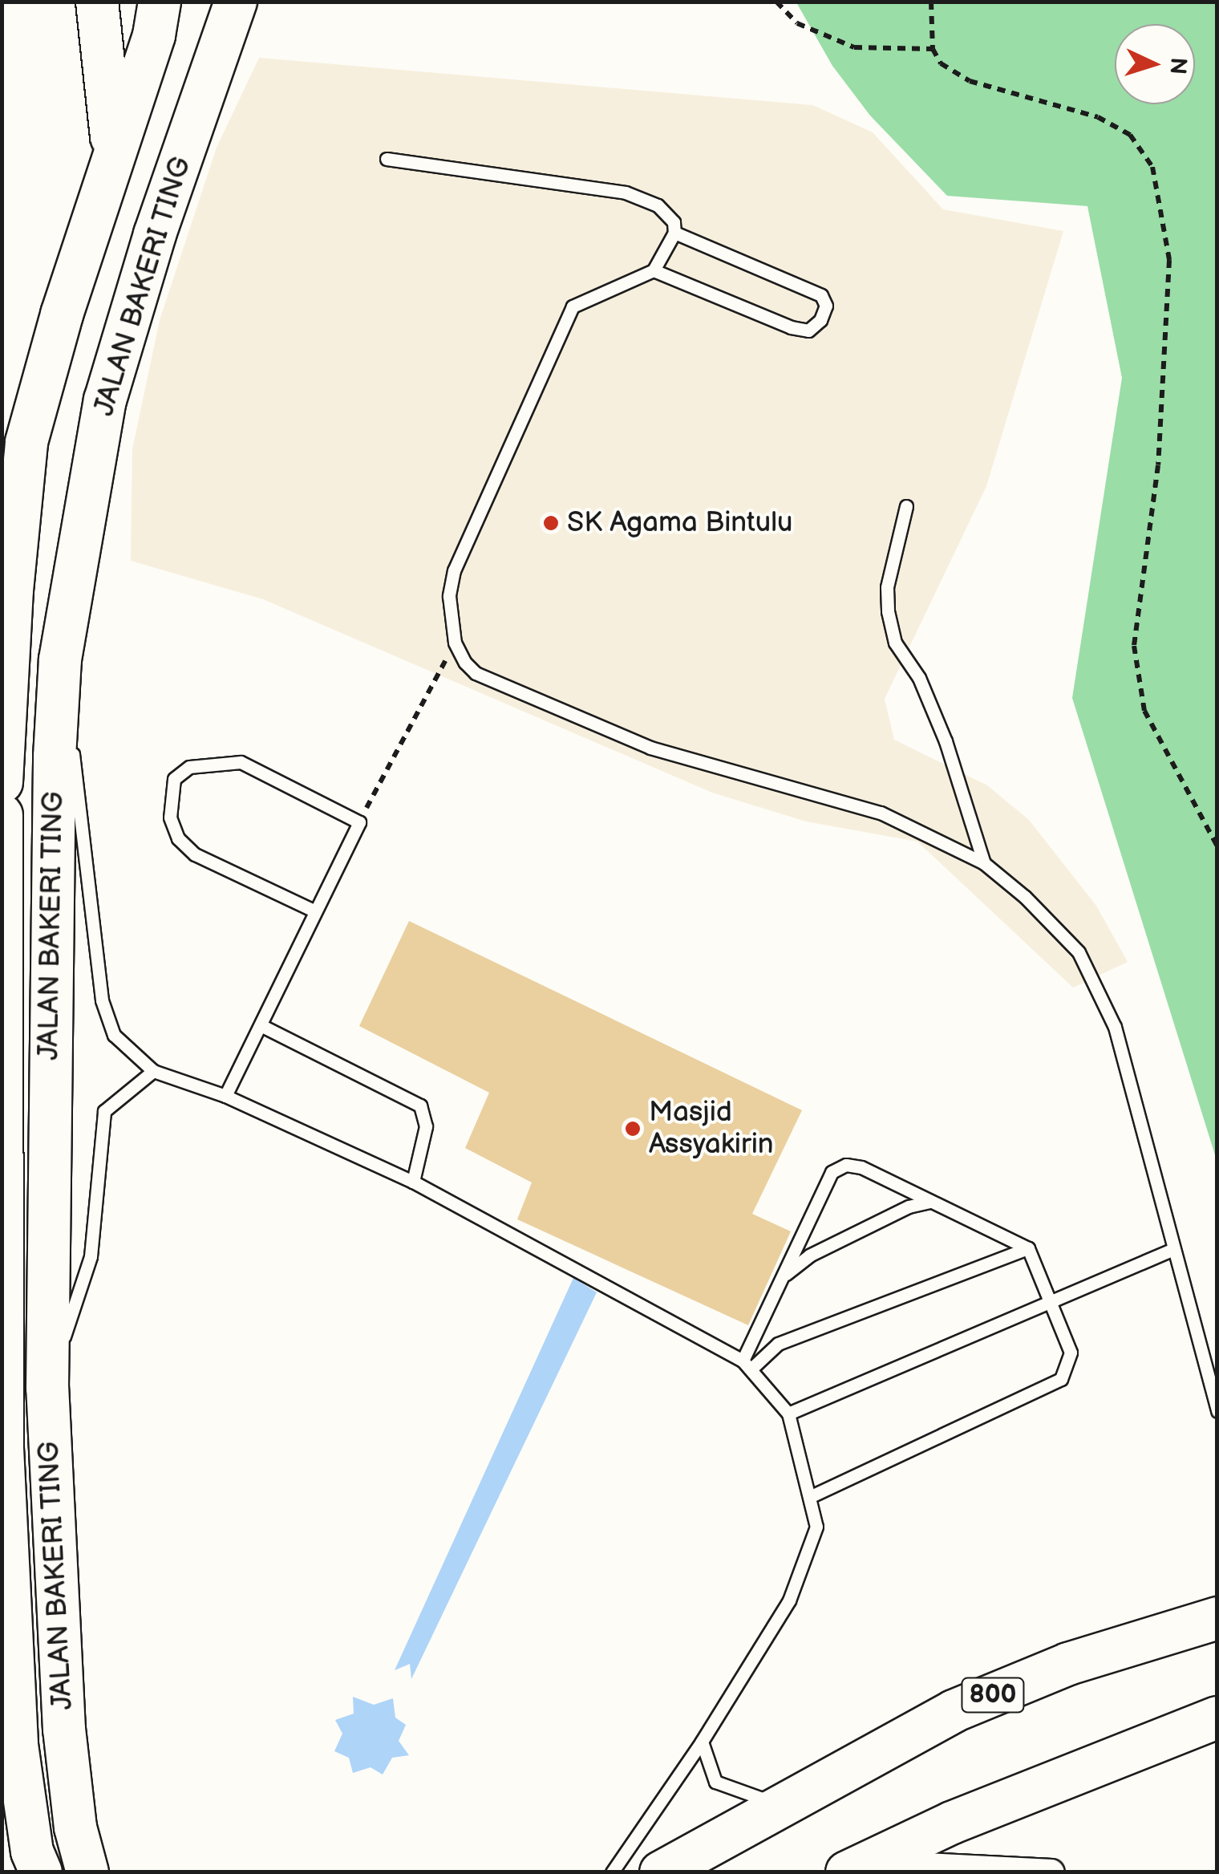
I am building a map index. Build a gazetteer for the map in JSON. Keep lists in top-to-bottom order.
{
  "streets": {
    "main road": ["JALAN BAKERI TING", "800"]
  },
  "places": ["SK Agama Bintulu", "Masjid Assyakirin"],
  "north": "right"
}
